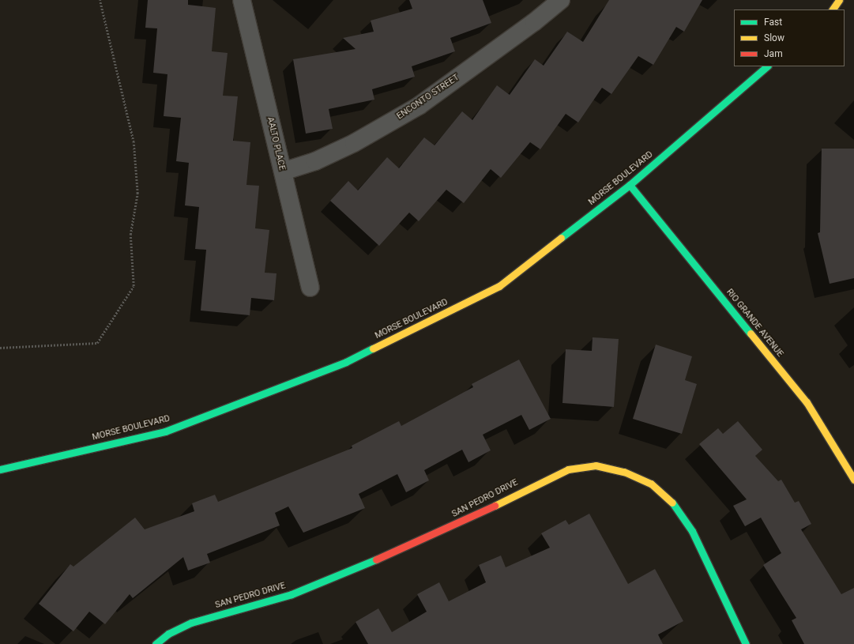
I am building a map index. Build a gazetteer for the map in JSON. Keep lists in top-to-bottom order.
{
  "streets": {
    "street": [
      "ENCONTO STREET",
      "AALTO PLACE",
      "MORSE BOULEVARD",
      "RIO GRANDE AVENUE",
      "SAN PEDRO DRIVE"
    ]
  },
  "crossings": [
    ["ENCONTO STREET", "AALTO PLACE"],
    ["MORSE BOULEVARD", "RIO GRANDE AVENUE"]
  ],
  "legend": ["Fast", "Slow", "Jam"]
}
